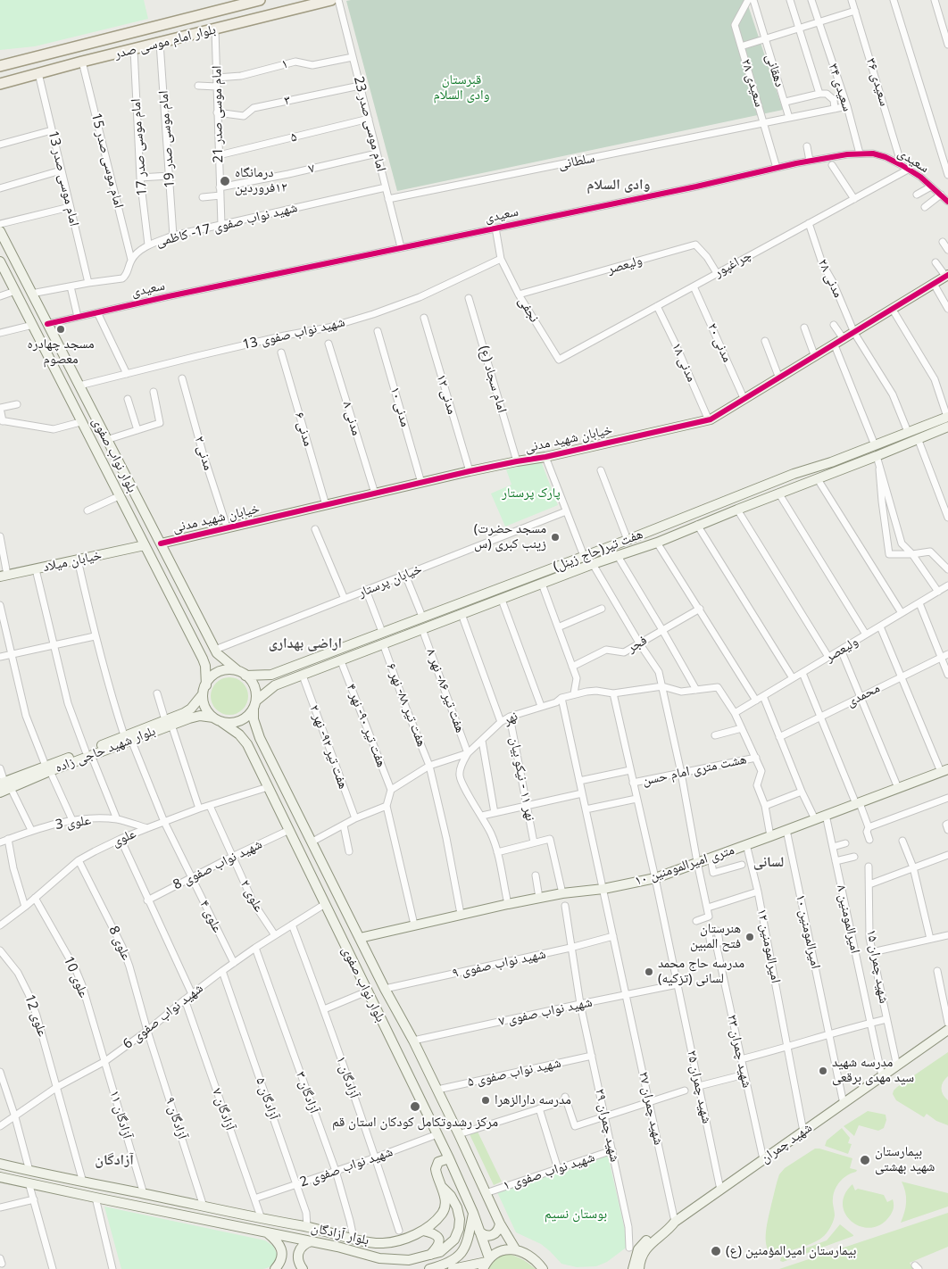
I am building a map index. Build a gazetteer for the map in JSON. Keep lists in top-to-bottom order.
{
  "streets": {
    "main road": [
      "بلوار امام موسی صدر",
      "خیابان شهید مدنی",
      "بلوار نواب صفوی",
      "هفت تیر(حاج زینل)",
      "خیابان میلاد",
      "بلوار شهید حاجی زاده",
      "۱۰ متری امیرالمومنین",
      "شهید چمران",
      "بلوار آزادگان"
    ],
    "street": [
      "۱",
      "دهقانی",
      "سعیدی ۳۶",
      "سعیدی ۲۸",
      "سعیدی ۳۴",
      "۳",
      "امام موسی صدر 21",
      "امام موسی صدر 23",
      "۵",
      "امام موسی صدر 19",
      "امام موسی صدر 17",
      "امام موسی صدر 15",
      "سعیدی",
      "سلطانی",
      "۷",
      "امام موسی صدر 13",
      "شهید نواب صفوی 17- کاظمی",
      "چراغپور",
      "ولیعصر",
      "مدنی ۲۸",
      "نجفی",
      "شهید نواب صفوی 13",
      "مدنی ۲۰",
      "مدنی ۱۸",
      "امام سجاد (ع)",
      "مدنی ۱۲",
      "مدنی ۱۰",
      "مدنی ۸",
      "مدنی ۶",
      "مدنی ۲",
      "خیابان پرستار",
      "فجر",
      "هفت تیر ۸۶- نهر ۸",
      "محمدی",
      "هفت تیر ۸۸- نهر ۶",
      "نهر",
      "هفت تیر ۹۰- نهر ۴",
      "هفت تیر ۹۲- نهر ۲",
      "هشت متری امام حسن",
      "نهر ۱۱ - نیکو بیان",
      "علوی 3",
      "علوی",
      "شهید نواب صفوی 8",
      "علوی ۲",
      "علوی ۴",
      "امیرالمومنین ۸",
      "امیرالمومنین ۱۰",
      "علوی 8",
      "امیرالمومنین ۱۲",
      "شهید نواب صفوی ۹",
      "شهید چمران ۱۵",
      "علوی 10",
      "شهید نواب صفوی ۷",
      "علوی 12",
      "شهید نواب صفوی 6",
      "شهید چمران ۲۳",
      "شهید نواب صفوی ۵",
      "آزادگان ۱",
      "شهید چمران ۲۵",
      "آزادگان ۳",
      "آزادگان ۵",
      "شهید چمران ۲۷",
      "آزادگان ۷",
      "آزادگان ۱۱",
      "آزادگان ۹",
      "شهید چمران ۲۹",
      "شهید نواب صفوی 2",
      "شهید نواب صفوی ۱"
    ]
  },
  "crossings": [
    ["بلوار امام موسی صدر", "امام موسی صدر 21"],
    ["بلوار امام موسی صدر", "امام موسی صدر 19"],
    ["بلوار امام موسی صدر", "امام موسی صدر 17"],
    ["بلوار امام موسی صدر", "امام موسی صدر 15"],
    ["بلوار امام موسی صدر", "امام موسی صدر 13"],
    ["۱", "امام موسی صدر 21"],
    ["۱", "امام موسی صدر 23"],
    ["سعیدی ۳۶", "سعیدی"],
    ["سعیدی ۲۸", "سعیدی"],
    ["سعیدی ۲۸", "سلطانی"],
    ["سعیدی ۳۴", "سعیدی"],
    ["۳", "امام موسی صدر 21"],
    ["۳", "امام موسی صدر 23"],
    ["امام موسی صدر 21", "۵"],
    ["امام موسی صدر 21", "۷"],
    ["امام موسی صدر 21", "شهید نواب صفوی 17- کاظمی"],
    ["امام موسی صدر 23", "۵"],
    ["امام موسی صدر 23", "سعیدی"],
    ["امام موسی صدر 23", "سلطانی"],
    ["امام موسی صدر 23", "۷"],
    ["امام موسی صدر 23", "شهید نواب صفوی 17- کاظمی"],
    ["امام موسی صدر 19", "شهید نواب صفوی 17- کاظمی"],
    ["امام موسی صدر 17", "شهید نواب صفوی 17- کاظمی"],
    ["امام موسی صدر 15", "شهید نواب صفوی 17- کاظمی"],
    ["سعیدی", "چراغپور"],
    ["سعیدی", "نجفی"],
    ["سعیدی", "بلوار نواب صفوی"],
    ["امام موسی صدر 13", "شهید نواب صفوی 17- کاظمی"],
    ["شهید نواب صفوی 17- کاظمی", "بلوار نواب صفوی"],
    ["چراغپور", "ولیعصر"],
    ["چراغپور", "مدنی ۲۸"],
    ["چراغپور", "نجفی"],
    ["چراغپور", "مدنی ۲۰"],
    ["چراغپور", "مدنی ۱۸"],
    ["ولیعصر", "نجفی"],
    ["ولیعصر", "نهر"],
    ["مدنی ۲۸", "خیابان شهید مدنی"],
    ["مدنی ۲۸", "هفت تیر(حاج زینل)"],
    ["نجفی", "شهید نواب صفوی 13"],
    ["شهید نواب صفوی 13", "بلوار نواب صفوی"],
    ["مدنی ۲۰", "خیابان شهید مدنی"],
    ["مدنی ۱۸", "خیابان شهید مدنی"],
    ["امام سجاد (ع)", "خیابان شهید مدنی"],
    ["مدنی ۱۲", "خیابان شهید مدنی"],
    ["مدنی ۱۰", "خیابان شهید مدنی"],
    ["مدنی ۸", "خیابان شهید مدنی"],
    ["مدنی ۶", "خیابان شهید مدنی"],
    ["خیابان شهید مدنی", "مدنی ۲"],
    ["خیابان شهید مدنی", "بلوار نواب صفوی"],
    ["بلوار نواب صفوی", "هفت تیر(حاج زینل)"],
    ["بلوار نواب صفوی", "خیابان میلاد"],
    ["بلوار نواب صفوی", "خیابان پرستار"],
    ["بلوار نواب صفوی", "بلوار شهید حاجی زاده"],
    ["بلوار نواب صفوی", "علوی"],
    ["بلوار نواب صفوی", "شهید نواب صفوی 8"],
    ["بلوار نواب صفوی", "۱۰ متری امیرالمومنین"],
    ["بلوار نواب صفوی", "شهید نواب صفوی ۹"],
    ["بلوار نواب صفوی", "شهید نواب صفوی ۷"],
    ["بلوار نواب صفوی", "شهید نواب صفوی 6"],
    ["بلوار نواب صفوی", "شهید نواب صفوی ۵"],
    ["بلوار نواب صفوی", "شهید نواب صفوی 2"],
    ["بلوار نواب صفوی", "شهید نواب صفوی ۱"],
    ["هفت تیر(حاج زینل)", "هفت تیر ۸۶- نهر ۸"],
    ["هفت تیر(حاج زینل)", "هفت تیر ۸۸- نهر ۶"],
    ["هفت تیر(حاج زینل)", "هفت تیر ۹۰- نهر ۴"],
    ["هفت تیر(حاج زینل)", "هفت تیر ۹۲- نهر ۲"],
    ["هفت تیر(حاج زینل)", "بلوار شهید حاجی زاده"],
    ["خیابان میلاد", "علوی ۴"],
    ["هفت تیر ۸۶- نهر ۸", "نهر"],
    ["هفت تیر ۸۸- نهر ۶", "نهر"],
    ["هفت تیر ۸۸- نهر ۶", "۱۰ متری امیرالمومنین"],
    ["نهر", "هفت تیر ۹۰- نهر ۴"],
    ["نهر", "نهر ۱۱ - نیکو بیان"],
    ["نهر", "شهید چمران ۲۵"],
    ["نهر", "شهید چمران ۲۷"],
    ["بلوار شهید حاجی زاده", "علوی ۴"],
    ["هشت متری امام حسن", "شهید چمران ۲۵"],
    ["علوی 3", "علوی"],
    ["علوی", "علوی ۲"],
    ["علوی", "علوی ۴"],
    ["علوی", "علوی 8"],
    ["علوی", "علوی 10"],
    ["شهید نواب صفوی 8", "علوی ۲"],
    ["شهید نواب صفوی 8", "علوی ۴"],
    ["۱۰ متری امیرالمومنین", "امیرالمومنین ۸"],
    ["۱۰ متری امیرالمومنین", "امیرالمومنین ۱۰"],
    ["۱۰ متری امیرالمومنین", "امیرالمومنین ۱۲"],
    ["۱۰ متری امیرالمومنین", "شهید چمران ۲۵"],
    ["۱۰ متری امیرالمومنین", "شهید چمران ۲۷"],
    ["علوی ۲", "شهید نواب صفوی 6"],
    ["علوی ۴", "شهید نواب صفوی 6"],
    ["امیرالمومنین ۸", "شهید چمران"],
    ["امیرالمومنین ۱۰", "شهید چمران"],
    ["علوی 8", "شهید نواب صفوی 6"],
    ["علوی 8", "آزادگان ۹"],
    ["امیرالمومنین ۱۲", "شهید چمران"],
    ["شهید نواب صفوی ۹", "شهید چمران ۲۷"],
    ["شهید نواب صفوی ۹", "شهید چمران ۲۹"],
    ["شهید چمران ۱۵", "شهید چمران"],
    ["علوی 10", "شهید نواب صفوی 6"],
    ["علوی 10", "آزادگان ۱۱"],
    ["شهید نواب صفوی ۷", "شهید چمران ۲۵"],
    ["شهید نواب صفوی ۷", "شهید چمران ۲۷"],
    ["شهید نواب صفوی ۷", "شهید چمران ۲۹"],
    ["علوی 12", "شهید نواب صفوی 6"],
    ["علوی 12", "بلوار آزادگان"],
    ["شهید نواب صفوی 6", "آزادگان ۱"],
    ["شهید نواب صفوی 6", "آزادگان ۳"],
    ["شهید نواب صفوی 6", "آزادگان ۵"],
    ["شهید نواب صفوی 6", "آزادگان ۷"],
    ["شهید نواب صفوی 6", "آزادگان ۱۱"],
    ["شهید نواب صفوی 6", "آزادگان ۹"],
    ["شهید چمران ۲۳", "شهید چمران"],
    ["شهید نواب صفوی ۵", "شهید چمران ۲۹"],
    ["آزادگان ۱", "شهید نواب صفوی 2"],
    ["شهید چمران ۲۵", "شهید چمران"],
    ["آزادگان ۳", "شهید نواب صفوی 2"],
    ["آزادگان ۳", "بلوار آزادگان"],
    ["آزادگان ۵", "شهید نواب صفوی 2"],
    ["آزادگان ۵", "بلوار آزادگان"],
    ["شهید چمران ۲۷", "شهید چمران"],
    ["آزادگان ۷", "شهید نواب صفوی 2"],
    ["آزادگان ۷", "بلوار آزادگان"],
    ["آزادگان ۱۱", "بلوار آزادگان"],
    ["آزادگان ۹", "بلوار آزادگان"],
    ["شهید چمران ۲۹", "شهید نواب صفوی ۱"]
  ],
  "districts": [
    "وادی السلام",
    "اراضی بهداری",
    "لسانی",
    "آزادگان"
  ],
  "parks": ["قبرستان وادی السلام", "پارک پرستار", "بوستان نسیم"],
  "places": [
    "درمانگاه ١٢فروردین",
    "مسجد چهادره معصوم",
    "(مسجد حضرت زینب کبری (س",
    "هنرستان فتح المبین",
    "مدرسه حاج محمد لسانی (تزکیه)",
    "مدرسه شهید سید مهدی برقعی",
    "مدرسه دارالزهرا",
    "مرکز رشدوتکامل کودکان استان قم",
    "بیمارستان شهید بهشتی",
    "بیمارستان امیرالمؤمنین (ع)"
  ]
}
